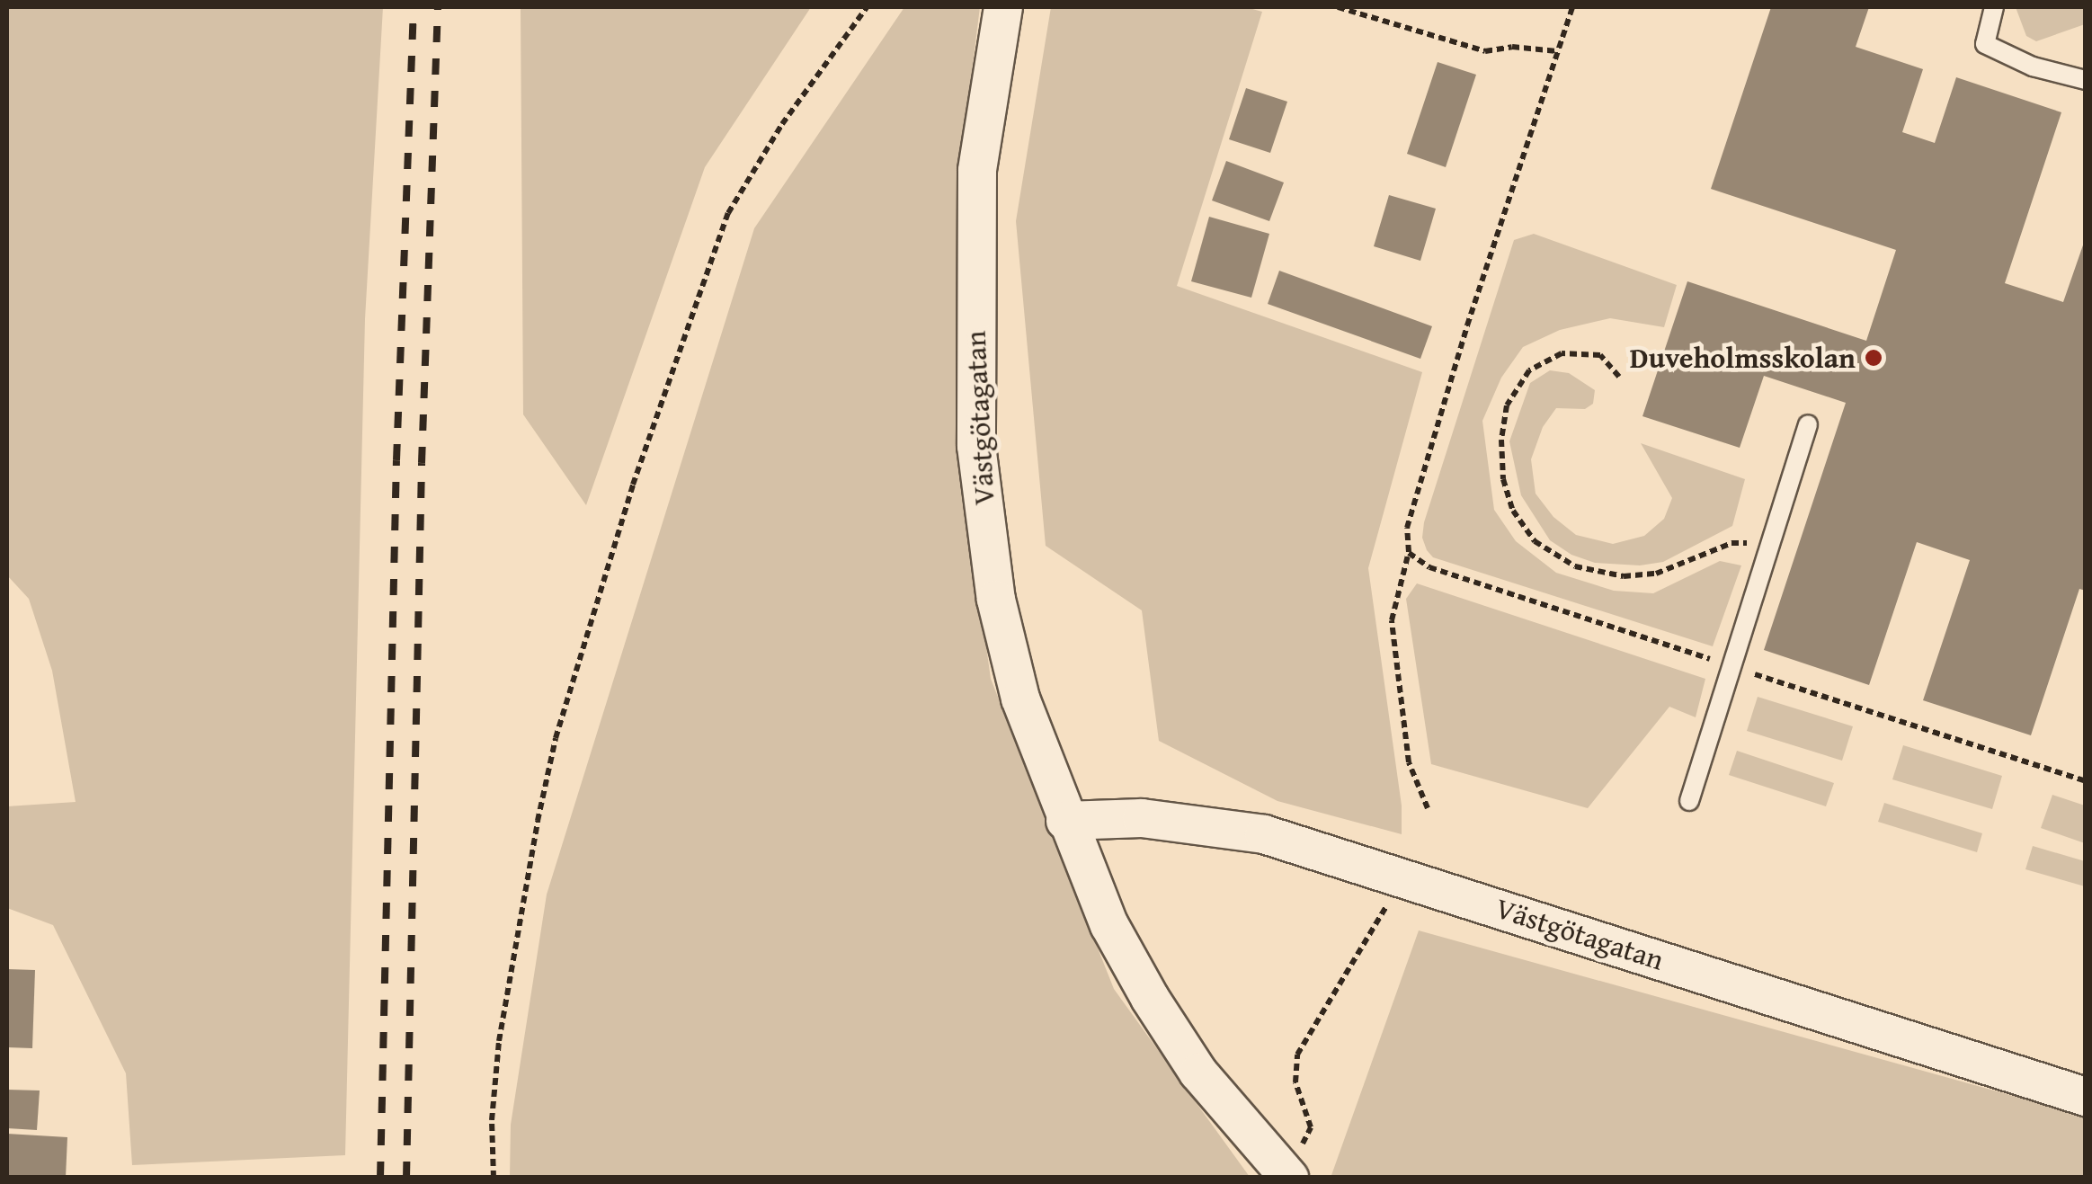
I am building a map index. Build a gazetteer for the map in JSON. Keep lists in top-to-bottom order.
{
  "streets": {
    "street": ["Västgötagatan"]
  },
  "places": ["Duveholmsskolan"]
}
